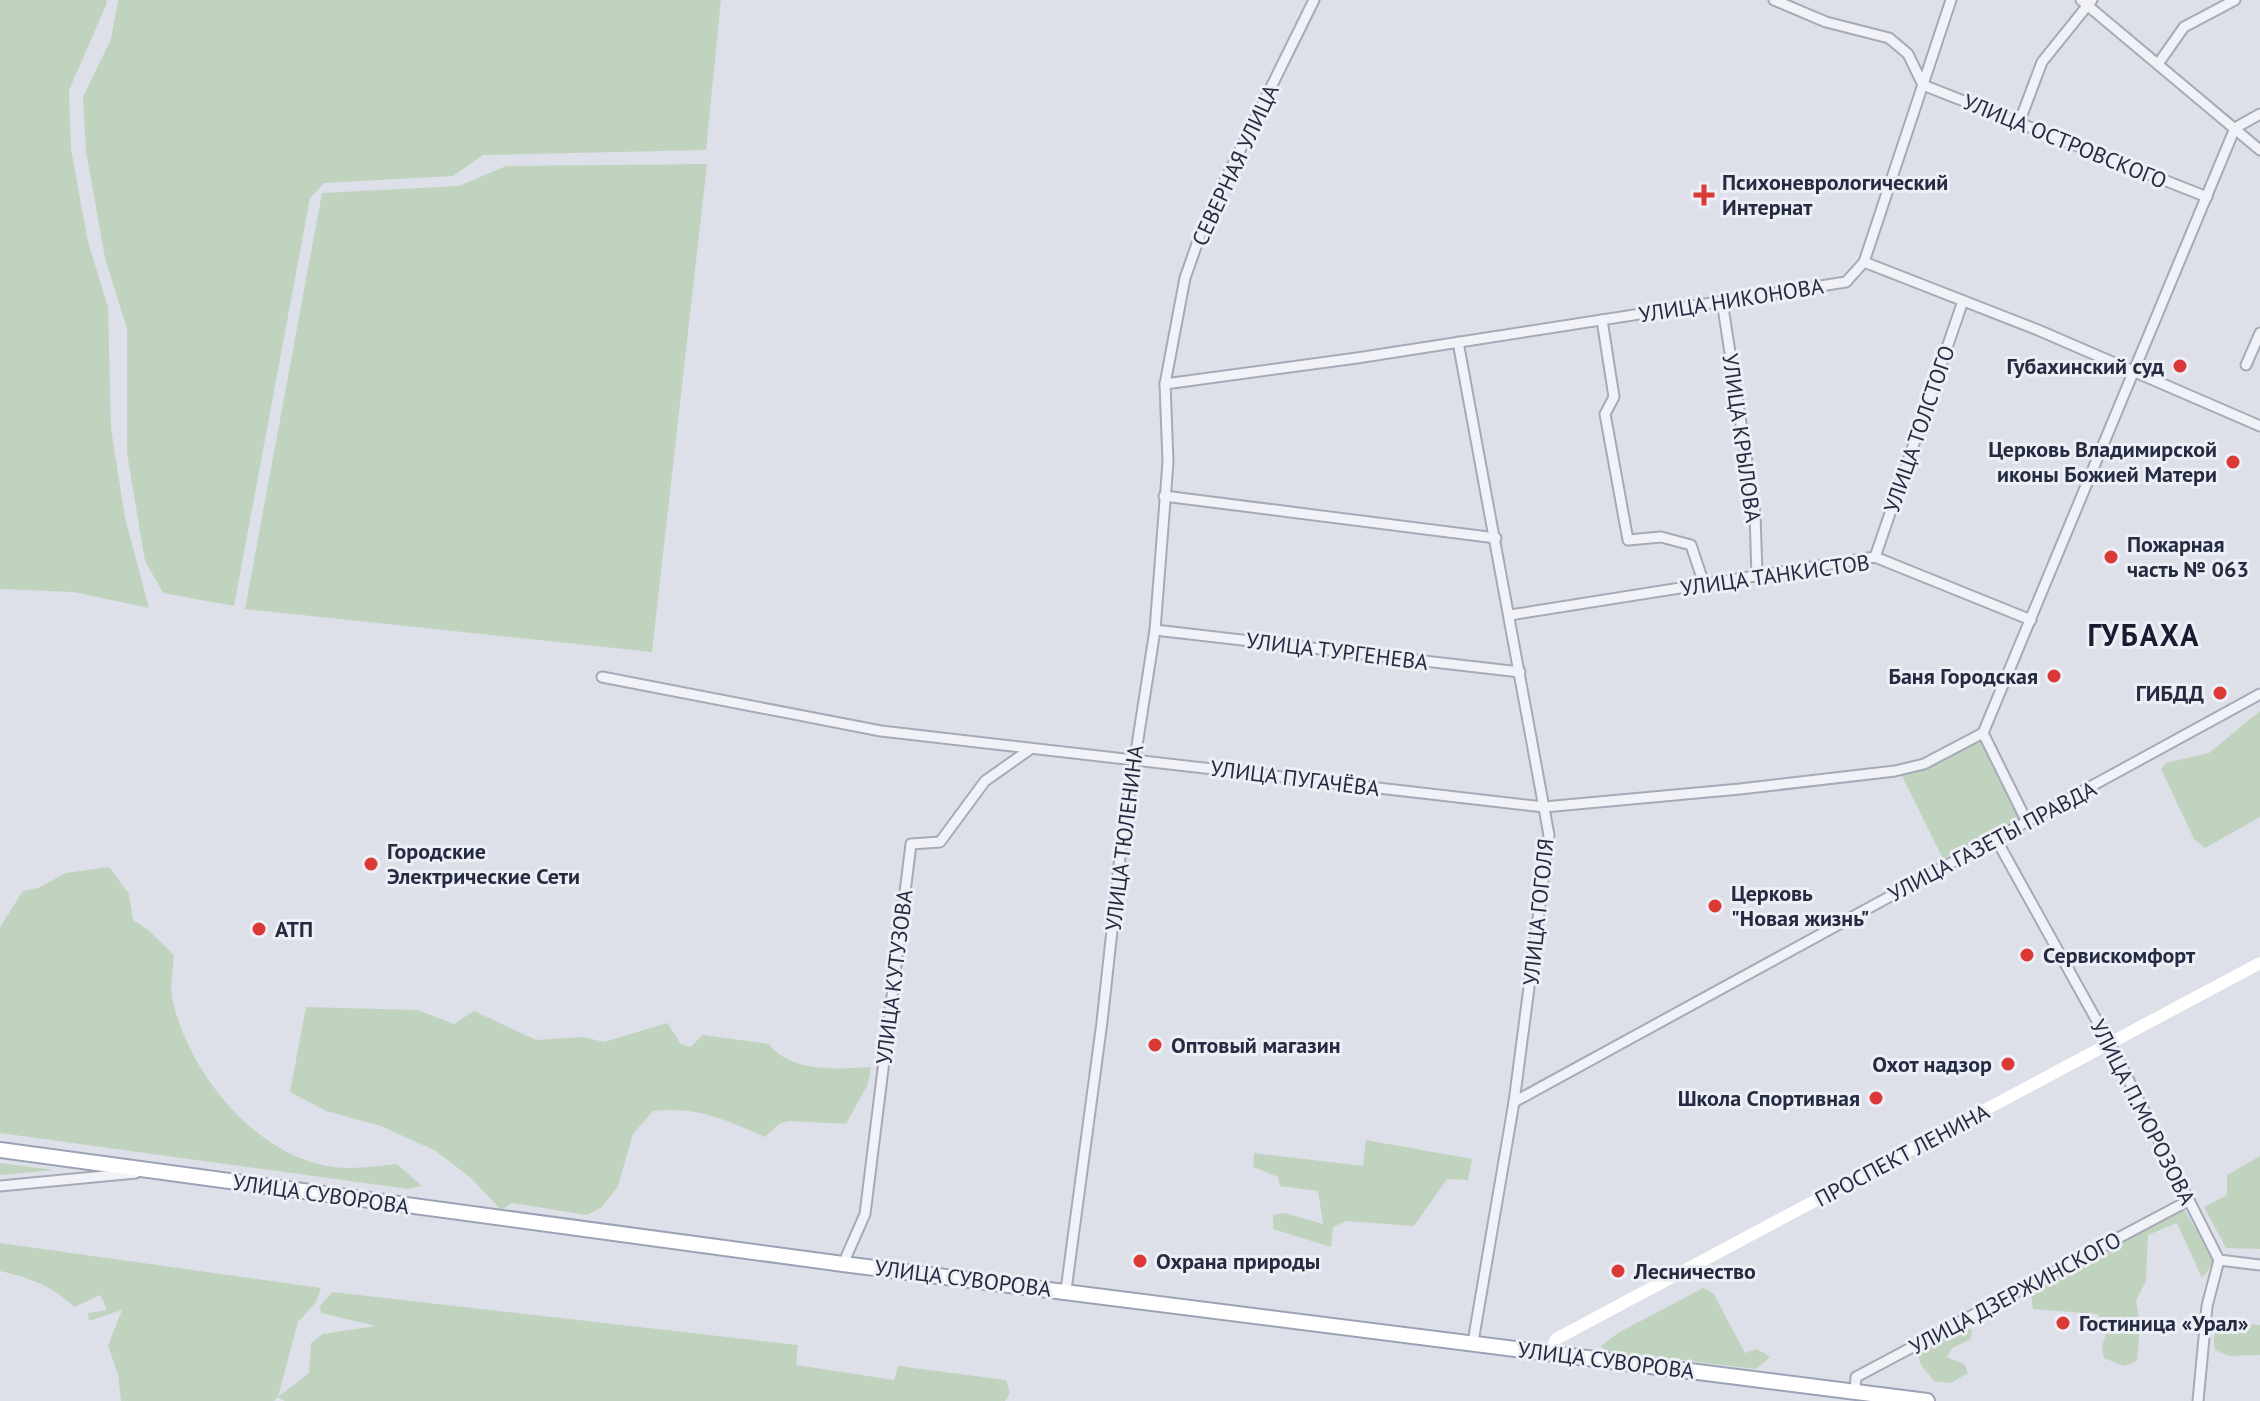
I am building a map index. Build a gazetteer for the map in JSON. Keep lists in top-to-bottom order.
{
  "streets": {
    "main road": ["ПРОСПЕКТ ЛЕНИНА", "УЛИЦА СУВОРОВА"],
    "street": [
      "УЛИЦА ОСТРОВСКОГО",
      "СЕВЕРНАЯ УЛИЦА",
      "УЛИЦА НИКОНОВА",
      "УЛИЦА ТОЛСТОГО",
      "УЛИЦА КРЫЛОВА",
      "УЛИЦА ТАНКИСТОВ",
      "УЛИЦА ТУРГЕНЕВА",
      "УЛИЦА ПУГАЧЁВА",
      "УЛИЦА ТЮЛЕНИНА",
      "УЛИЦА ГАЗЕТЫ ПРАВДА",
      "УЛИЦА ГОГОЛЯ",
      "УЛИЦА КУТУЗОВА",
      "УЛИЦА П.МОРОЗОВА",
      "УЛИЦА ДЗЕРЖИНСКОГО"
    ]
  },
  "crossings": [
    ["СЕВЕРНАЯ УЛИЦА", "УЛИЦА НИКОНОВА"],
    ["СЕВЕРНАЯ УЛИЦА", "УЛИЦА ТЮЛЕНИНА"],
    ["УЛИЦА НИКОНОВА", "УЛИЦА КРЫЛОВА"],
    ["УЛИЦА НИКОНОВА", "УЛИЦА ТЮЛЕНИНА"],
    ["УЛИЦА НИКОНОВА", "УЛИЦА ГОГОЛЯ"],
    ["УЛИЦА ТОЛСТОГО", "УЛИЦА ТАНКИСТОВ"],
    ["УЛИЦА КРЫЛОВА", "УЛИЦА ТАНКИСТОВ"],
    ["УЛИЦА ТАНКИСТОВ", "УЛИЦА ГОГОЛЯ"],
    ["УЛИЦА ТУРГЕНЕВА", "УЛИЦА ТЮЛЕНИНА"],
    ["УЛИЦА ТУРГЕНЕВА", "УЛИЦА ГОГОЛЯ"],
    ["УЛИЦА ПУГАЧЁВА", "УЛИЦА ТЮЛЕНИНА"],
    ["УЛИЦА ПУГАЧЁВА", "УЛИЦА ГОГОЛЯ"],
    ["УЛИЦА ПУГАЧЁВА", "УЛИЦА КУТУЗОВА"],
    ["УЛИЦА ТЮЛЕНИНА", "УЛИЦА СУВОРОВА"],
    ["УЛИЦА ГАЗЕТЫ ПРАВДА", "УЛИЦА ГОГОЛЯ"],
    ["УЛИЦА ГАЗЕТЫ ПРАВДА", "УЛИЦА П.МОРОЗОВА"],
    ["УЛИЦА ГОГОЛЯ", "УЛИЦА СУВОРОВА"],
    ["УЛИЦА КУТУЗОВА", "УЛИЦА СУВОРОВА"],
    ["УЛИЦА П.МОРОЗОВА", "ПРОСПЕКТ ЛЕНИНА"],
    ["УЛИЦА П.МОРОЗОВА", "УЛИЦА ДЗЕРЖИНСКОГО"],
    ["ПРОСПЕКТ ЛЕНИНА", "УЛИЦА СУВОРОВА"],
    ["УЛИЦА СУВОРОВА", "УЛИЦА ДЗЕРЖИНСКОГО"]
  ],
  "districts": ["ГУБАХА"],
  "places": {
    "health": ["Психоневрологический Интернат"],
    "other": [
      "Губахинский суд",
      "Церковь Владимирской иконы Божией Матери",
      "Пожарная часть № 063",
      "Баня Городская",
      "ГИБДД",
      "Городские Электрические Сети",
      "Церковь \"Новая жизнь\"",
      "АТП",
      "Сервискомфорт",
      "Оптовый магазин",
      "Охот надзор",
      "Школа Спортивная",
      "Охрана природы",
      "Лесничество",
      "Гостиница «Урал»"
    ]
  }
}
